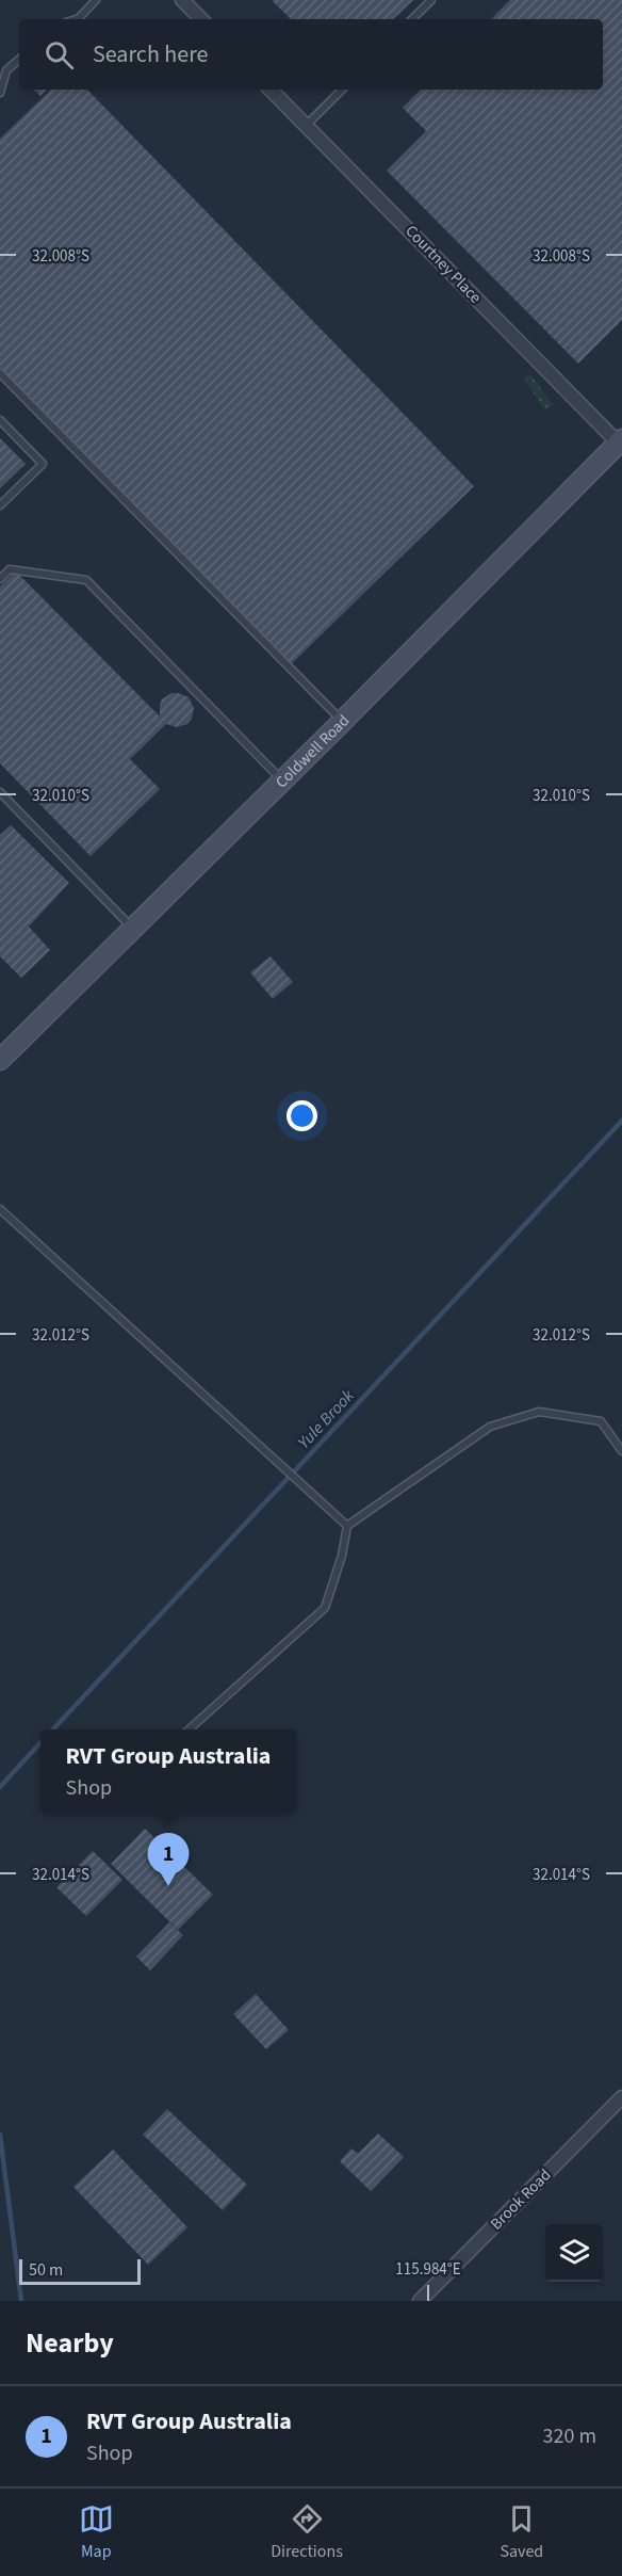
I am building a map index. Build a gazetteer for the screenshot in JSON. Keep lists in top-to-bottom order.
{
  "streets": {
    "street": ["Courtney Place", "Coldwell Road", "Brook Road"]
  },
  "crossings": [
    ["Courtney Place", "Coldwell Road"]
  ],
  "water": ["Yule Brook"],
  "scale_bar": "50 m",
  "page": {
    "search": "Search here",
    "popup": ["RVT Group Australia", "Shop"],
    "pins": "1",
    "scale": "50 m",
    "heading": "Nearby",
    "list": [
      {
        "mark": "1",
        "name": "RVT Group Australia",
        "note": "Shop",
        "value": "320 m"
      }
    ],
    "nav": ["Map", "Directions", "Saved"]
  },
  "coordinates": [
    "32.008°S",
    "32.010°S",
    "32.012°S",
    "32.014°S",
    "115.984°E"
  ]
}
